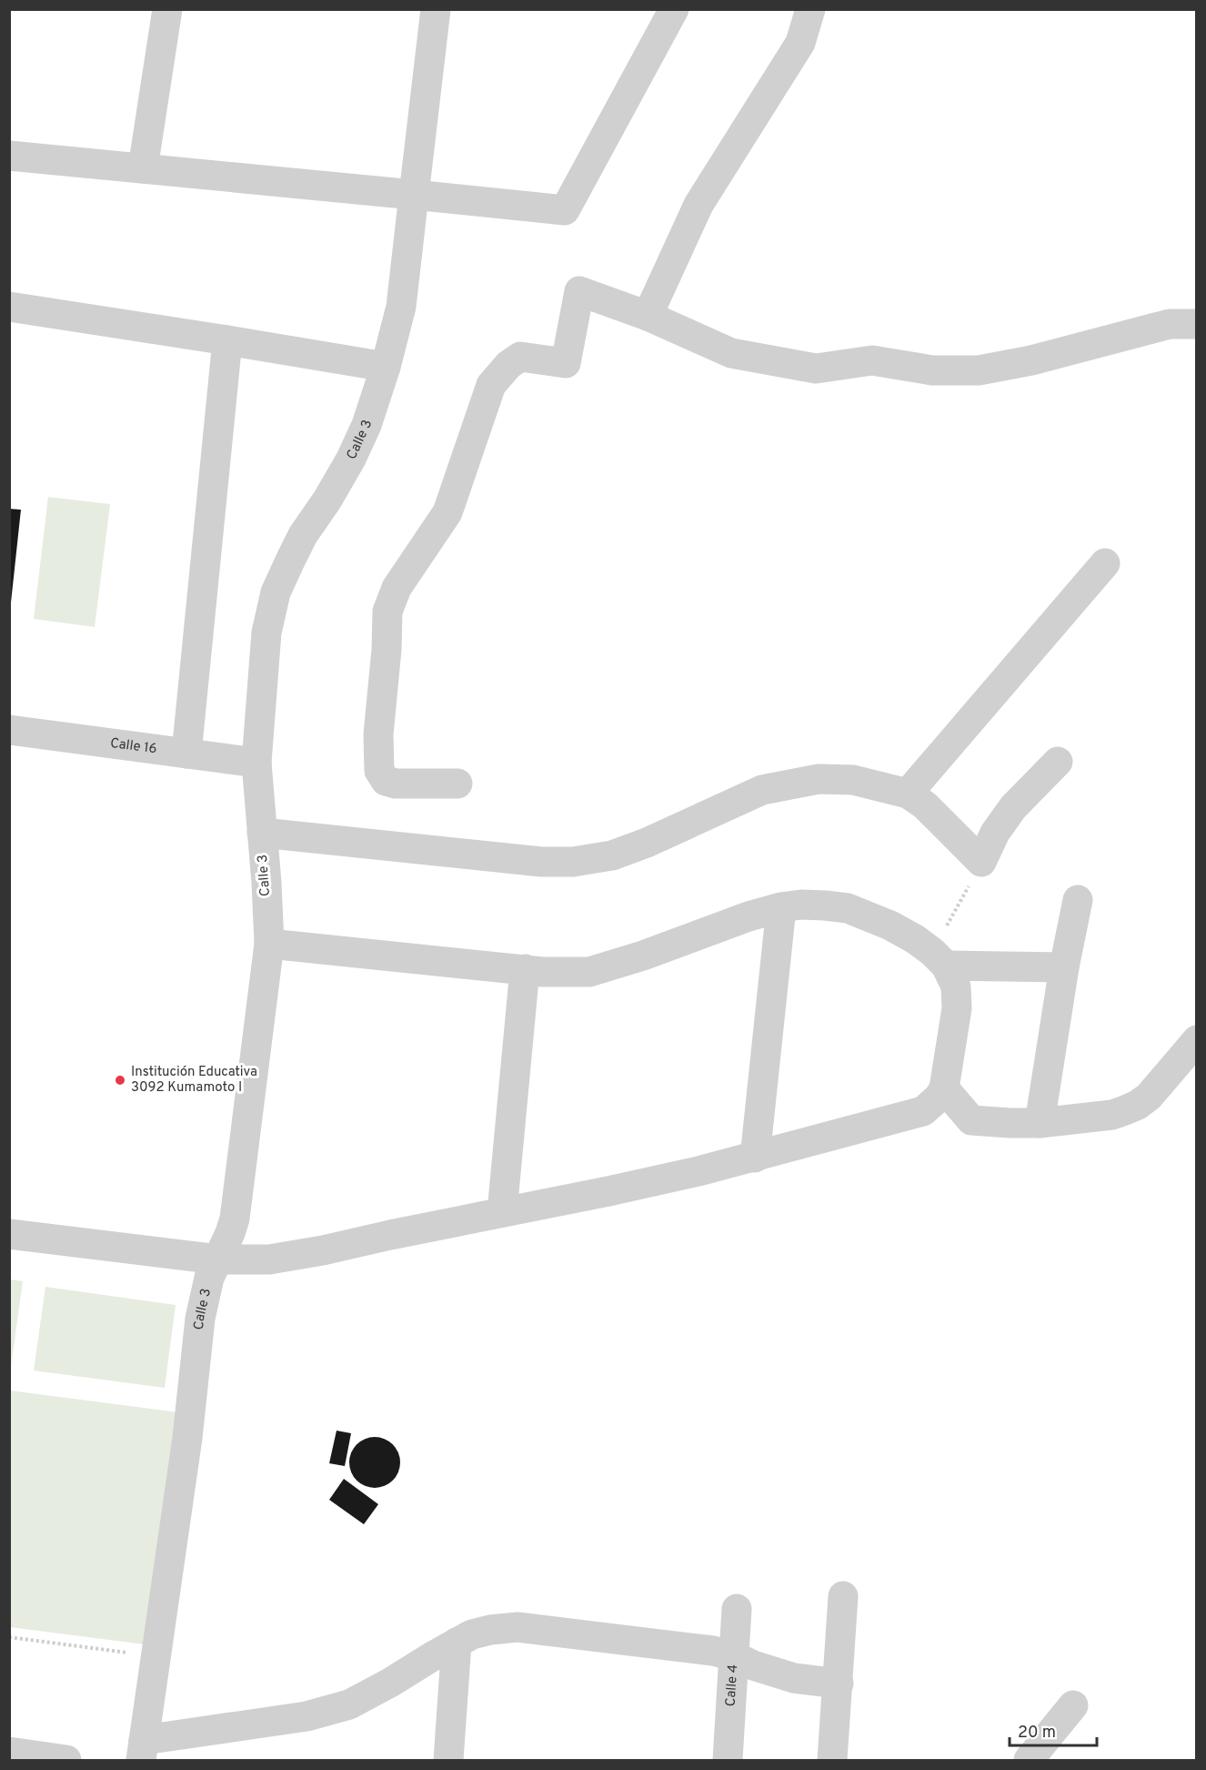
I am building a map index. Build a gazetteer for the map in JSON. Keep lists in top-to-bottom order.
{
  "streets": {
    "street": ["Calle 3", "Calle 16", "Calle 4"]
  },
  "crossings": [
    ["Calle 3", "Calle 16"]
  ],
  "places": ["Institución Educativa 3092 Kumamoto I"],
  "scale_bar": "20 m"
}
